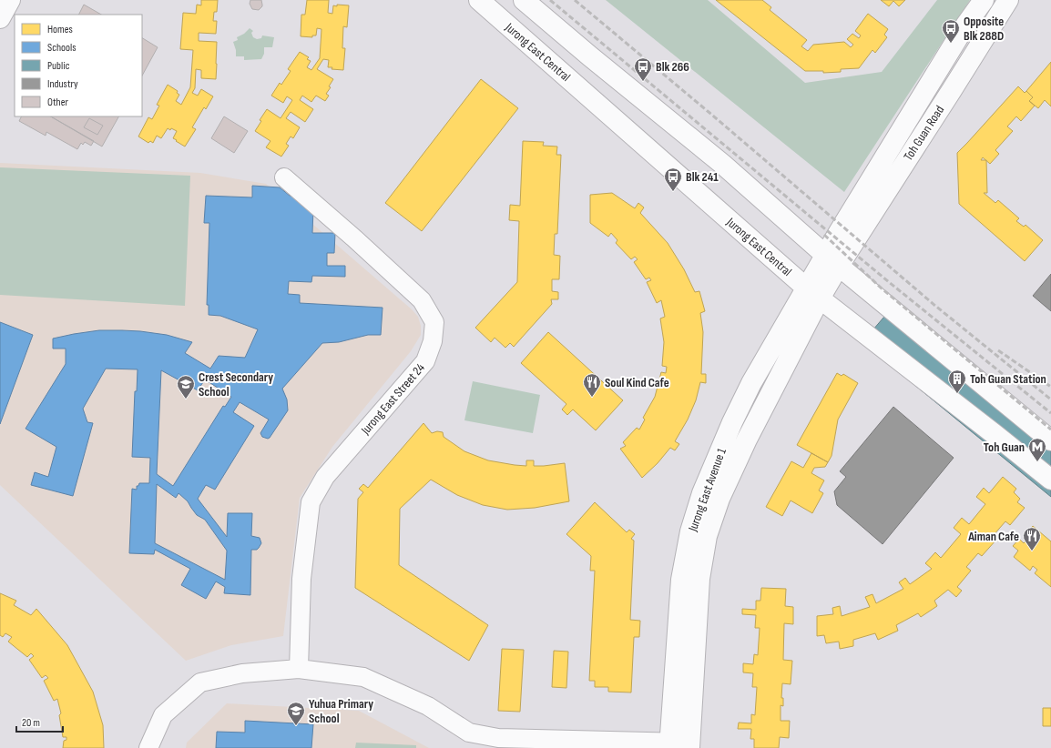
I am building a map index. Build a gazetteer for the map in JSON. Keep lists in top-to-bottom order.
{
  "streets": {
    "main road": ["Jurong East Central", "Toh Guan Road", "Jurong East Avenue 1"],
    "street": ["Jurong East Street 24"]
  },
  "crossings": [
    ["Jurong East Central", "Jurong East Avenue 1"],
    ["Toh Guan Road", "Jurong East Avenue 1"]
  ],
  "places": {
    "bus stop": ["Opposite Blk 288D", "Blk 266", "Blk 241"],
    "building": ["Toh Guan Station"],
    "restaurant": ["Soul Kind Cafe", "Aiman Cafe"],
    "school or university": ["Crest Secondary School", "Yuhua Primary School"],
    "metro station": ["Toh Guan"]
  },
  "legend": [
    "Homes",
    "Schools",
    "Public",
    "Industry",
    "Other"
  ],
  "scale_bar": "20 m"
}
